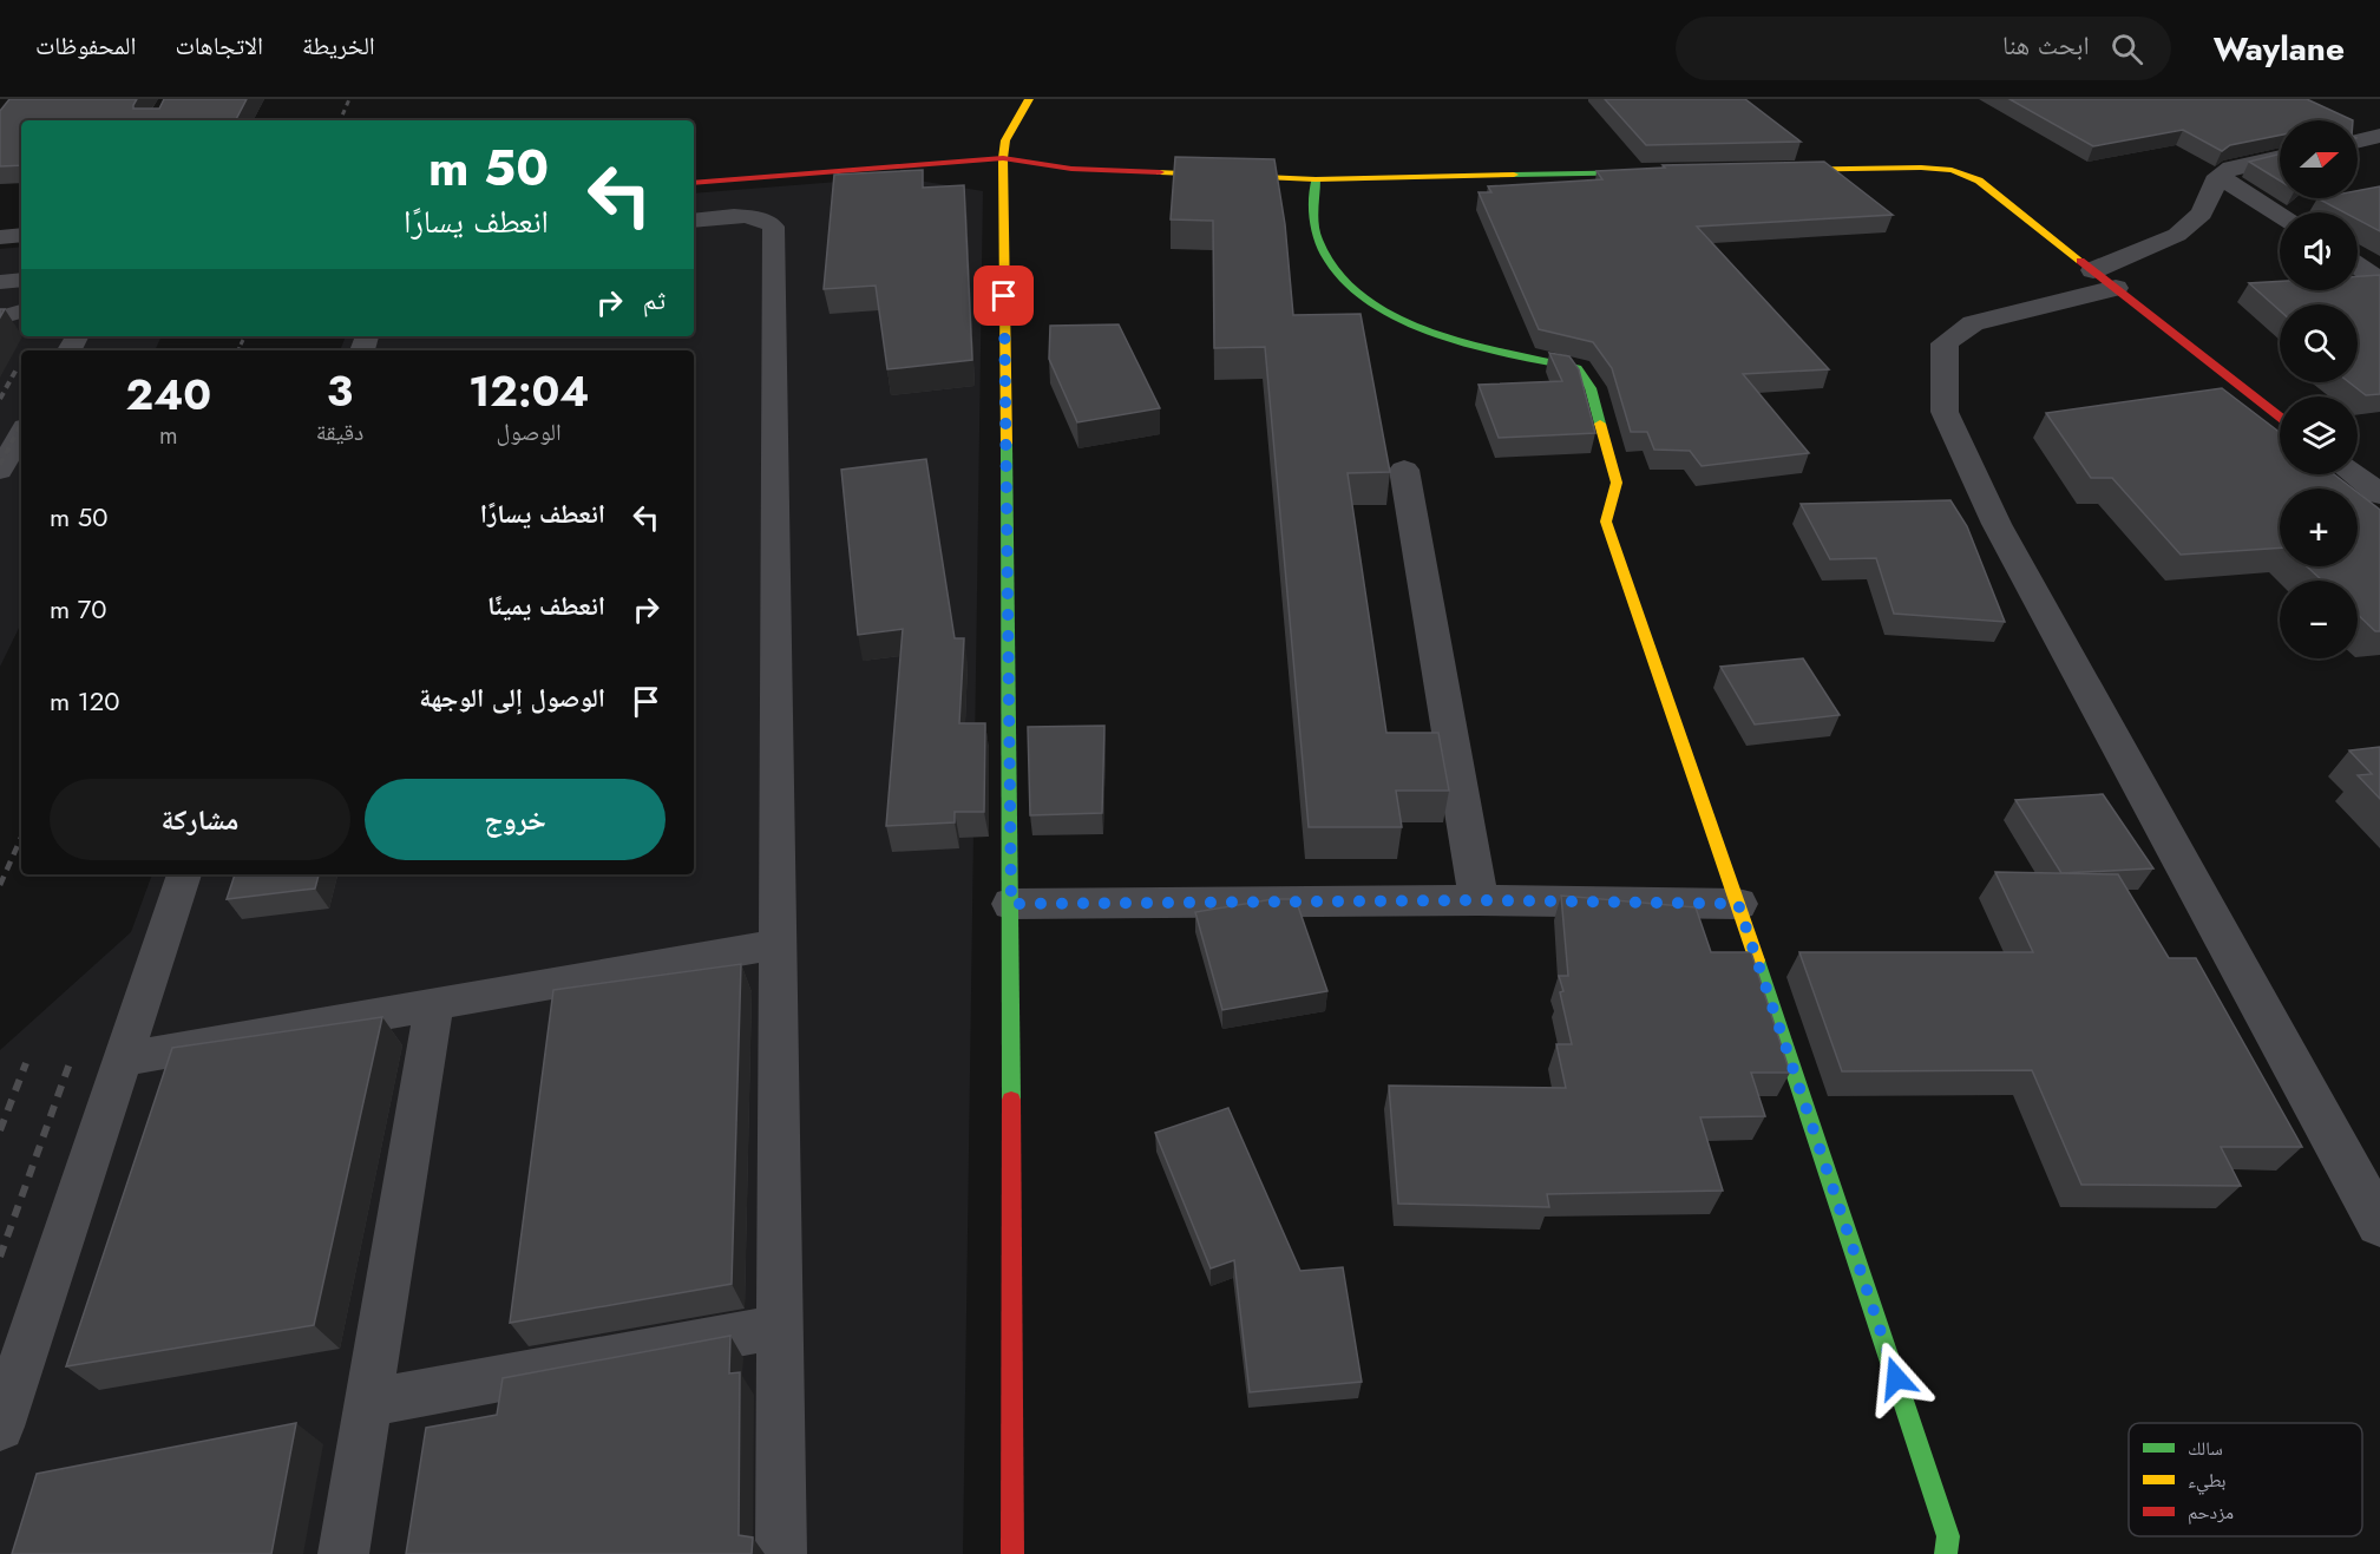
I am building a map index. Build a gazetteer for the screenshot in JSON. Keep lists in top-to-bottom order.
{
  "legend": ["سالك", "بطيء", "مزدحم"],
  "north": "right",
  "page": {
    "header": "Waylane",
    "search": "ابحث هنا",
    "nav": ["الخريطة", "الاتجاهات", "المحفوظات"],
    "map_buttons": ["+", "−"],
    "turn": ["50 m", "انعطف يسارًا"],
    "then": "ثم",
    "eta": [
      "12:04",
      "الوصول",
      "3",
      "دقيقة",
      "240",
      "m"
    ],
    "list": [
      {
        "name": "انعطف يسارًا",
        "value": "50 m"
      },
      {
        "name": "انعطف يمينًا",
        "value": "70 m"
      },
      {
        "name": "الوصول إلى الوجهة",
        "value": "120 m"
      }
    ],
    "buttons": ["خروج", "مشاركة"]
  }
}
